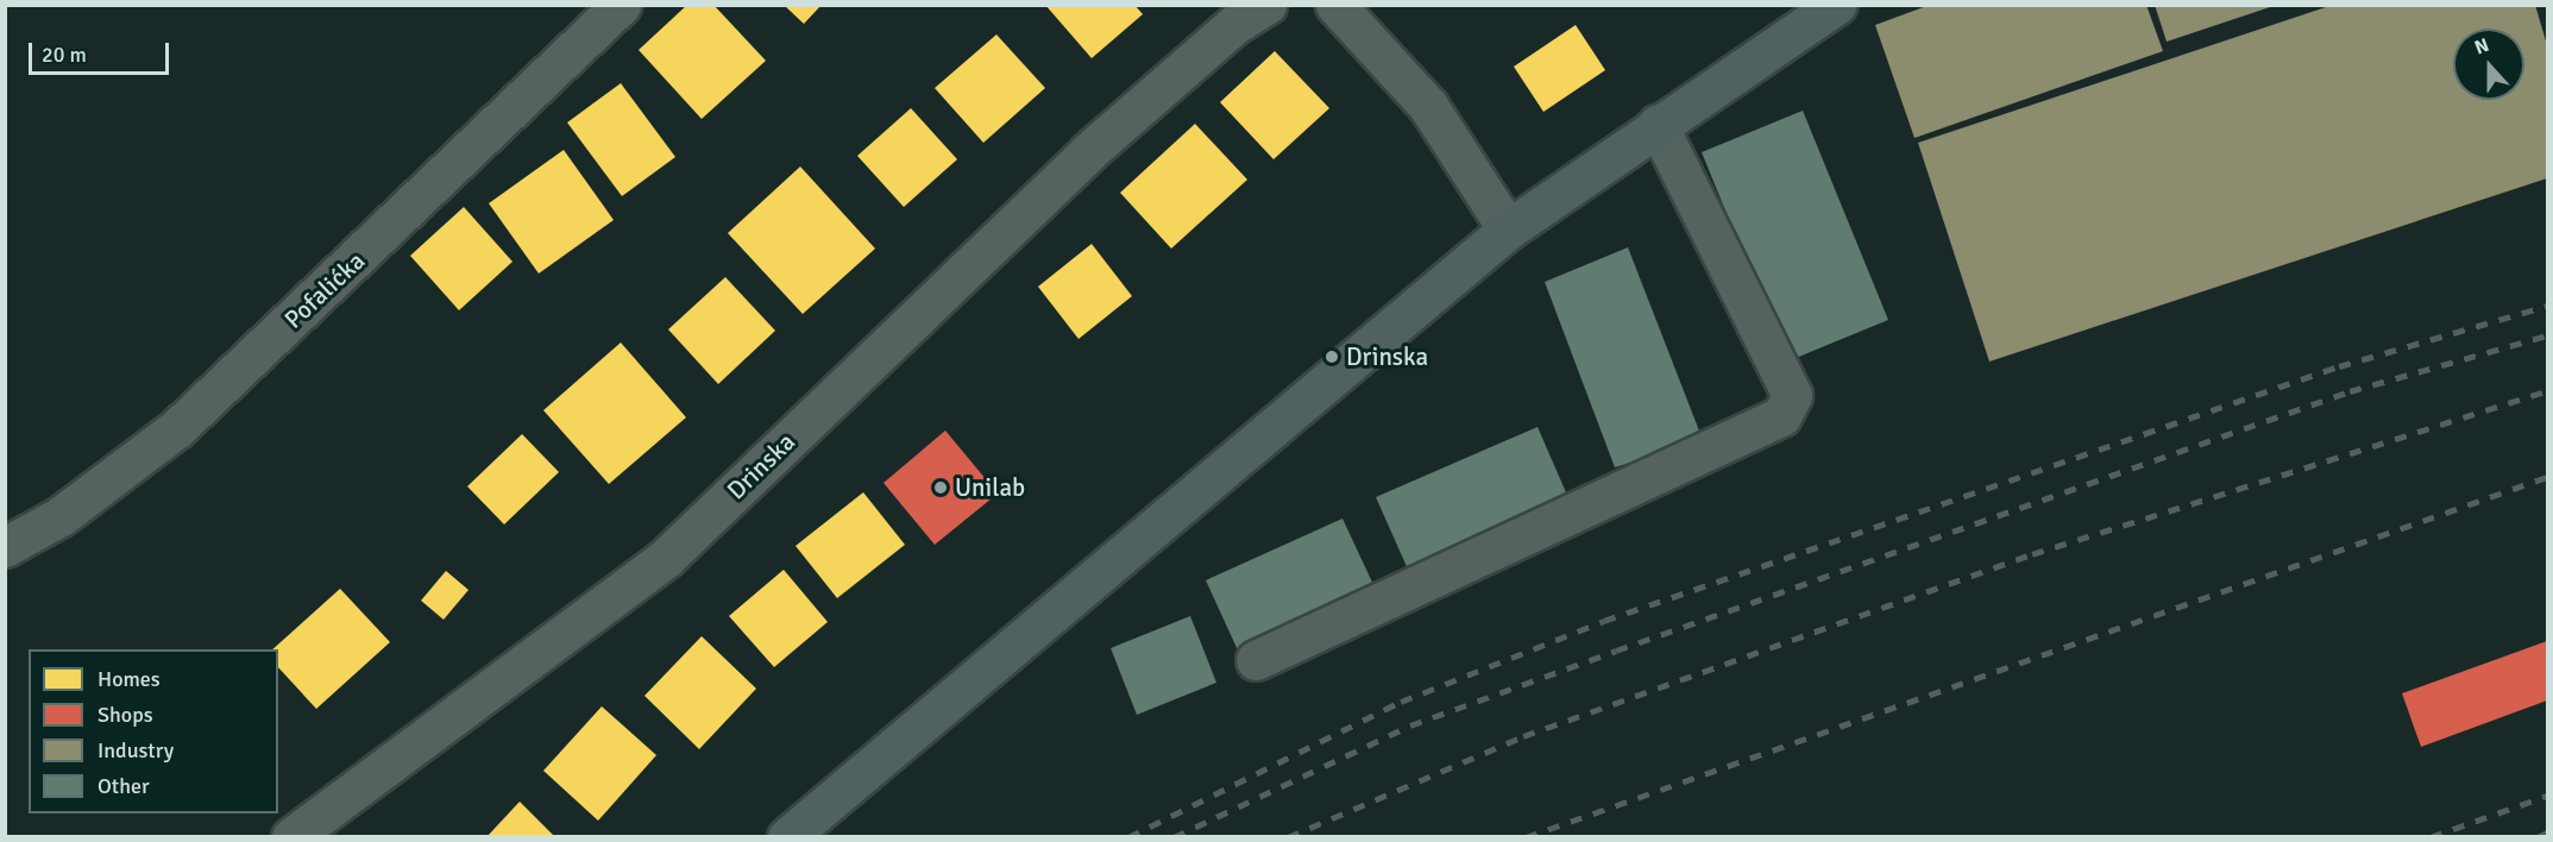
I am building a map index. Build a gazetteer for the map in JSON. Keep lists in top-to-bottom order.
{
  "streets": {
    "street": ["Pofalićka", "Drinska"]
  },
  "places": ["Drinska", "Unilab"],
  "legend": [
    "Homes",
    "Shops",
    "Industry",
    "Other"
  ],
  "scale_bar": "20 m",
  "north": "top"
}
